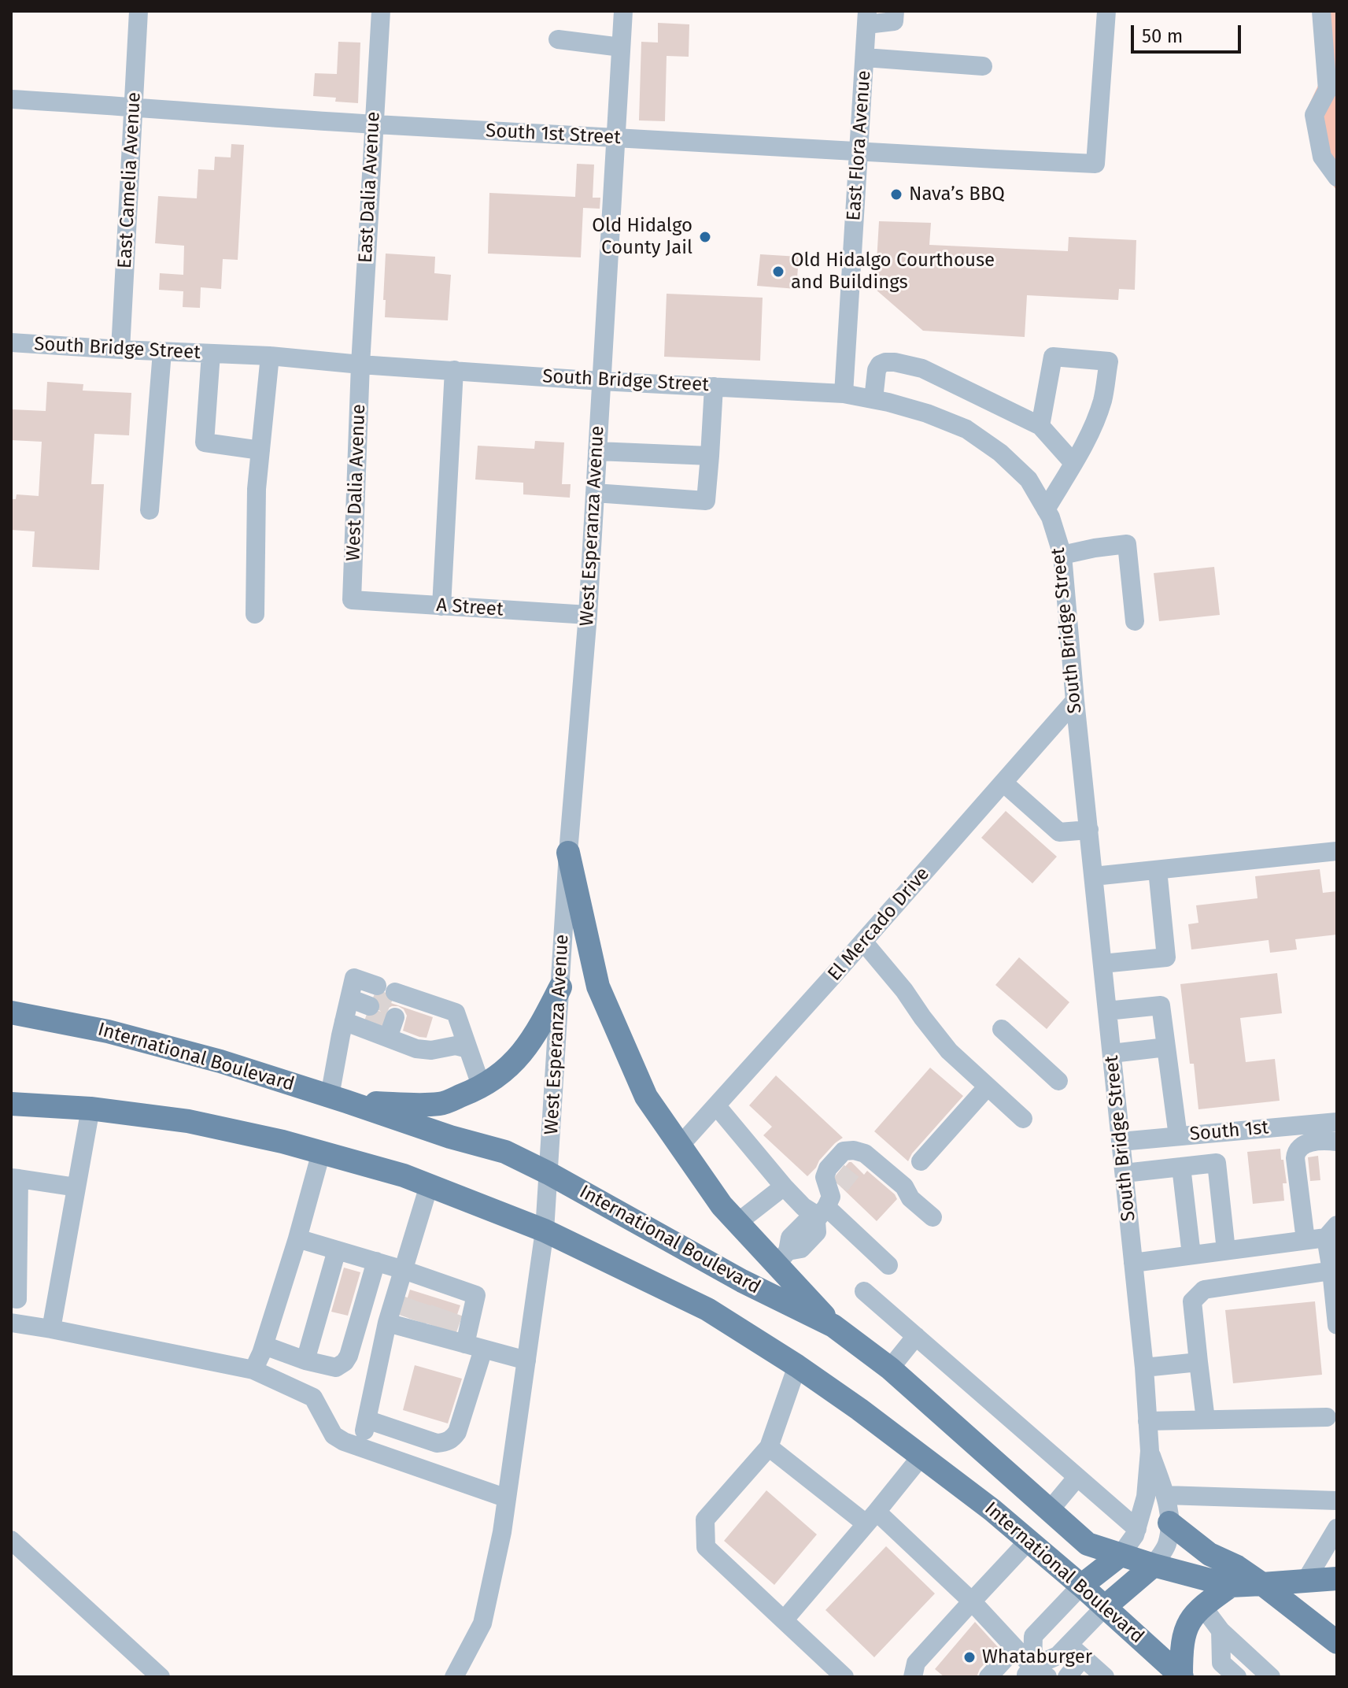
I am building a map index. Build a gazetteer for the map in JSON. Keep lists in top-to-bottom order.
{
  "streets": {
    "main road": ["International Boulevard"],
    "street": [
      "South 1st Street",
      "East Flora Avenue",
      "East Camelia Avenue",
      "East Dalia Avenue",
      "South Bridge Street",
      "West Dalia Avenue",
      "West Esperanza Avenue",
      "A Street",
      "El Mercado Drive",
      "South 1st"
    ]
  },
  "crossings": [
    ["South 1st Street", "East Flora Avenue"],
    ["South 1st Street", "East Camelia Avenue"],
    ["South 1st Street", "East Dalia Avenue"],
    ["South 1st Street", "West Esperanza Avenue"],
    ["East Flora Avenue", "South Bridge Street"],
    ["East Camelia Avenue", "South Bridge Street"],
    ["East Dalia Avenue", "South Bridge Street"],
    ["East Dalia Avenue", "West Dalia Avenue"],
    ["South Bridge Street", "West Dalia Avenue"],
    ["South Bridge Street", "West Esperanza Avenue"],
    ["South Bridge Street", "El Mercado Drive"],
    ["South Bridge Street", "International Boulevard"],
    ["South Bridge Street", "South 1st"],
    ["West Dalia Avenue", "A Street"],
    ["West Esperanza Avenue", "A Street"],
    ["West Esperanza Avenue", "International Boulevard"]
  ],
  "places": [
    "Nava’s BBQ",
    "Old Hidalgo County Jail",
    "Old Hidalgo Courthouse and Buildings",
    "Whataburger"
  ],
  "scale_bar": "50 m"
}
